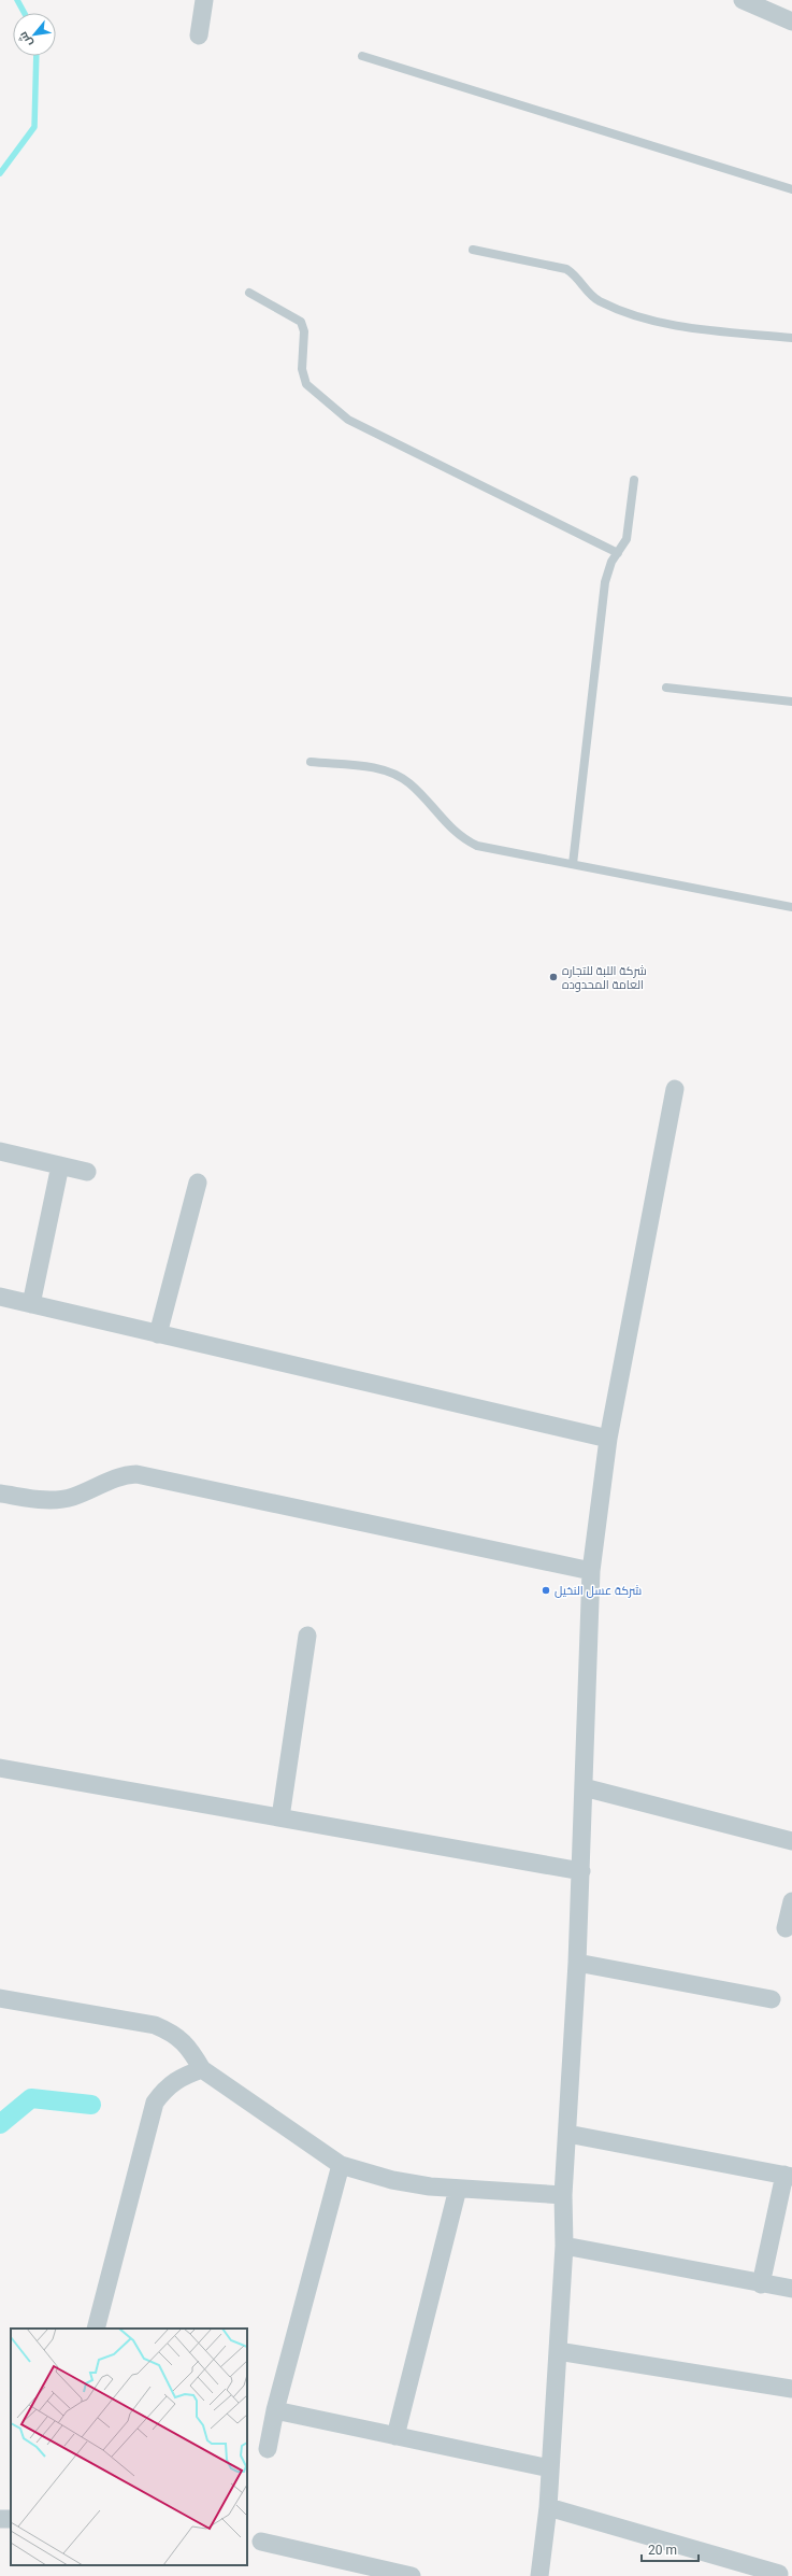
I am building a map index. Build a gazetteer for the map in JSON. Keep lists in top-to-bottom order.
{
  "places": ["شركة اللبة للتجاره العامة المحدوده", "شركة عسل النخيل"],
  "scale_bar": "20 m",
  "north": "bottom left"
}
